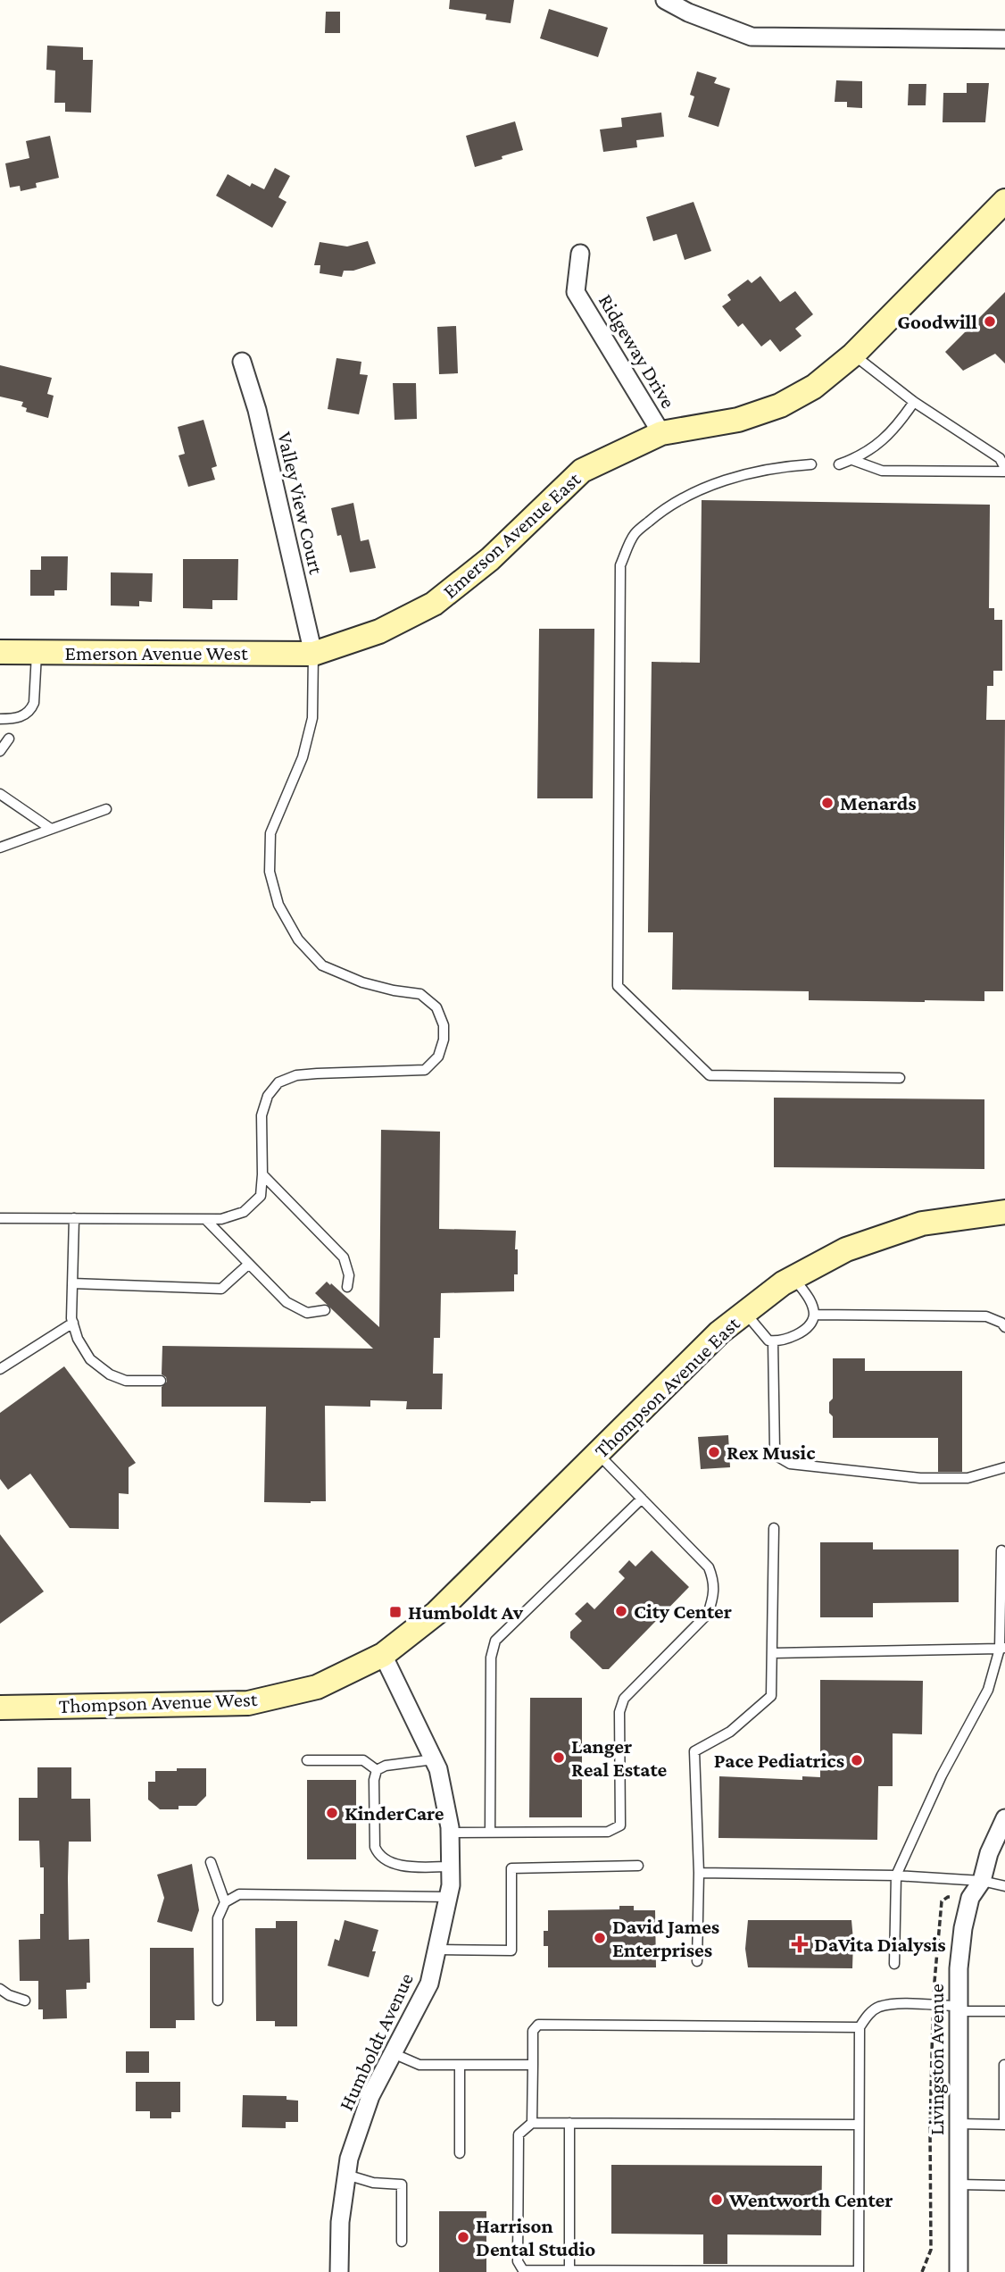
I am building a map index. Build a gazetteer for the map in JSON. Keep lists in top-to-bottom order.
{
  "streets": {
    "street": [
      "Ridgeway Drive",
      "Valley View Court",
      "Emerson Avenue East",
      "Emerson Avenue West",
      "Thompson Avenue East",
      "Thompson Avenue West",
      "Humboldt Avenue",
      "Livingston Avenue"
    ]
  },
  "crossings": [
    ["Ridgeway Drive", "Emerson Avenue East"],
    ["Valley View Court", "Emerson Avenue East"],
    ["Valley View Court", "Emerson Avenue West"],
    ["Emerson Avenue East", "Emerson Avenue West"],
    ["Thompson Avenue East", "Thompson Avenue West"],
    ["Thompson Avenue East", "Humboldt Avenue"],
    ["Thompson Avenue West", "Humboldt Avenue"]
  ],
  "places": {
    "other": [
      "Goodwill",
      "Menards",
      "Rex Music",
      "City Center",
      "Langer Real Estate",
      "Pace Pediatrics",
      "KinderCare",
      "David James Enterprises",
      "Wentworth Center",
      "Harrison Dental Studio"
    ],
    "transit": ["Humboldt Av"],
    "health": ["DaVita Dialysis"]
  }
}
